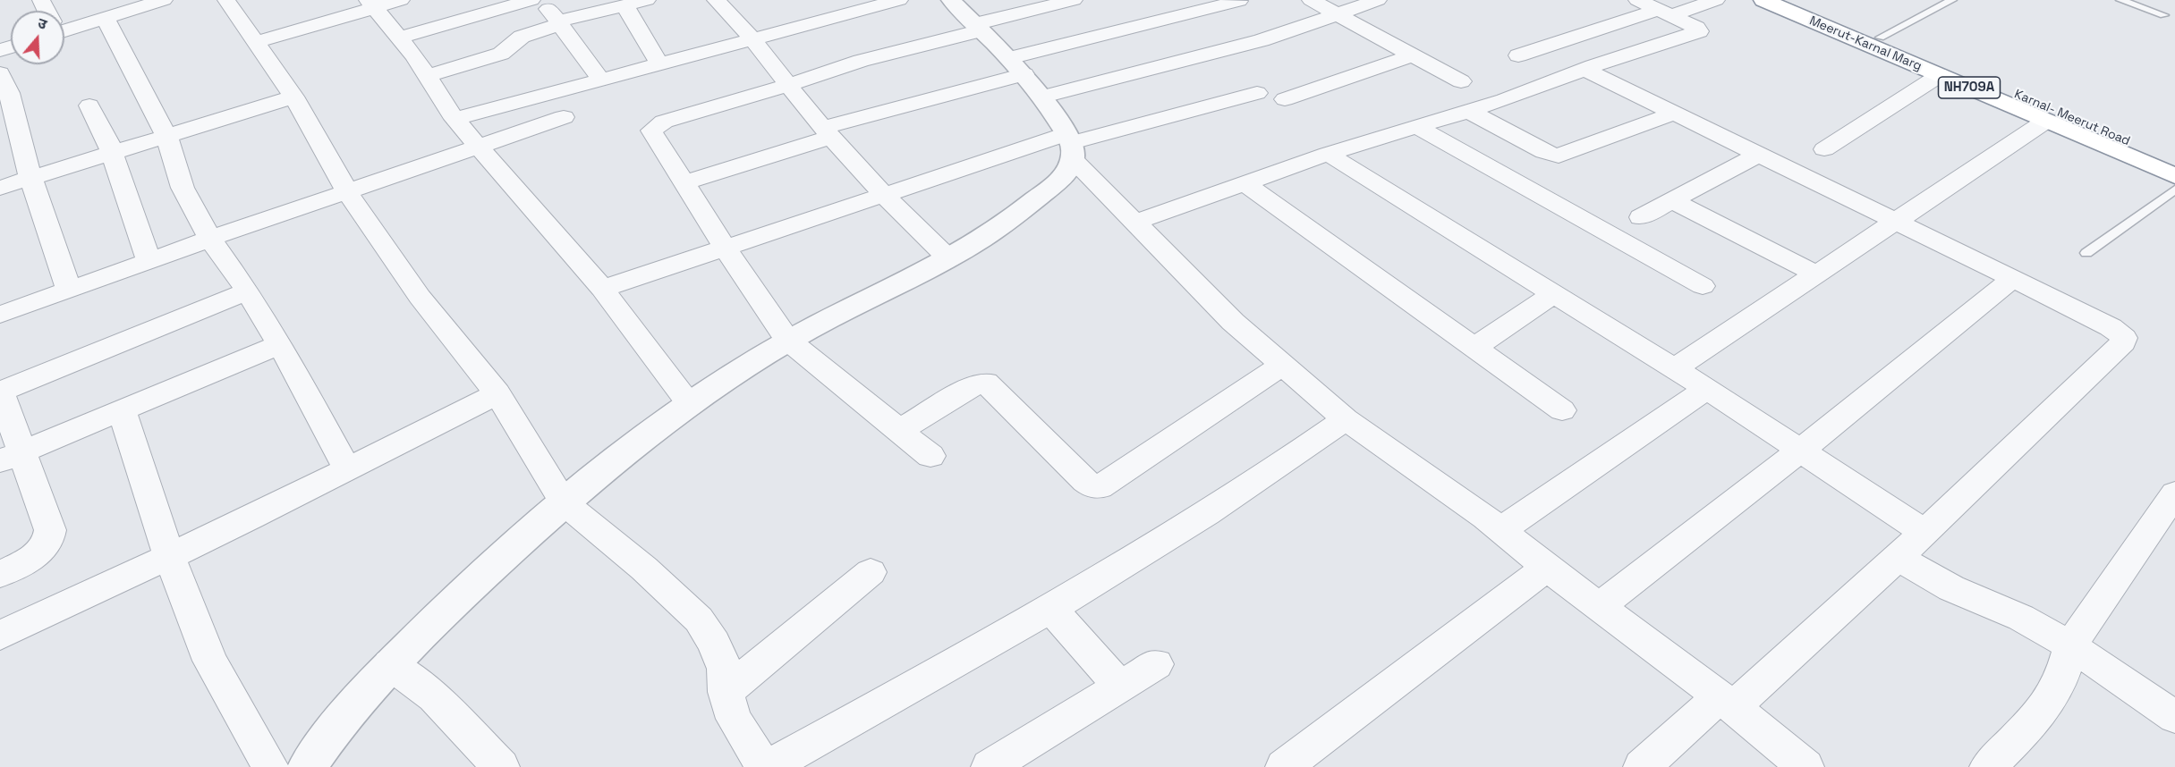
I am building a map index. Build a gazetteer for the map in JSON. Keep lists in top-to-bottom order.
{
  "streets": {
    "highway": ["Meerut-Karnal Marg", "NH709A", "Karnal- Meerut Road"]
  },
  "north": "top"
}
